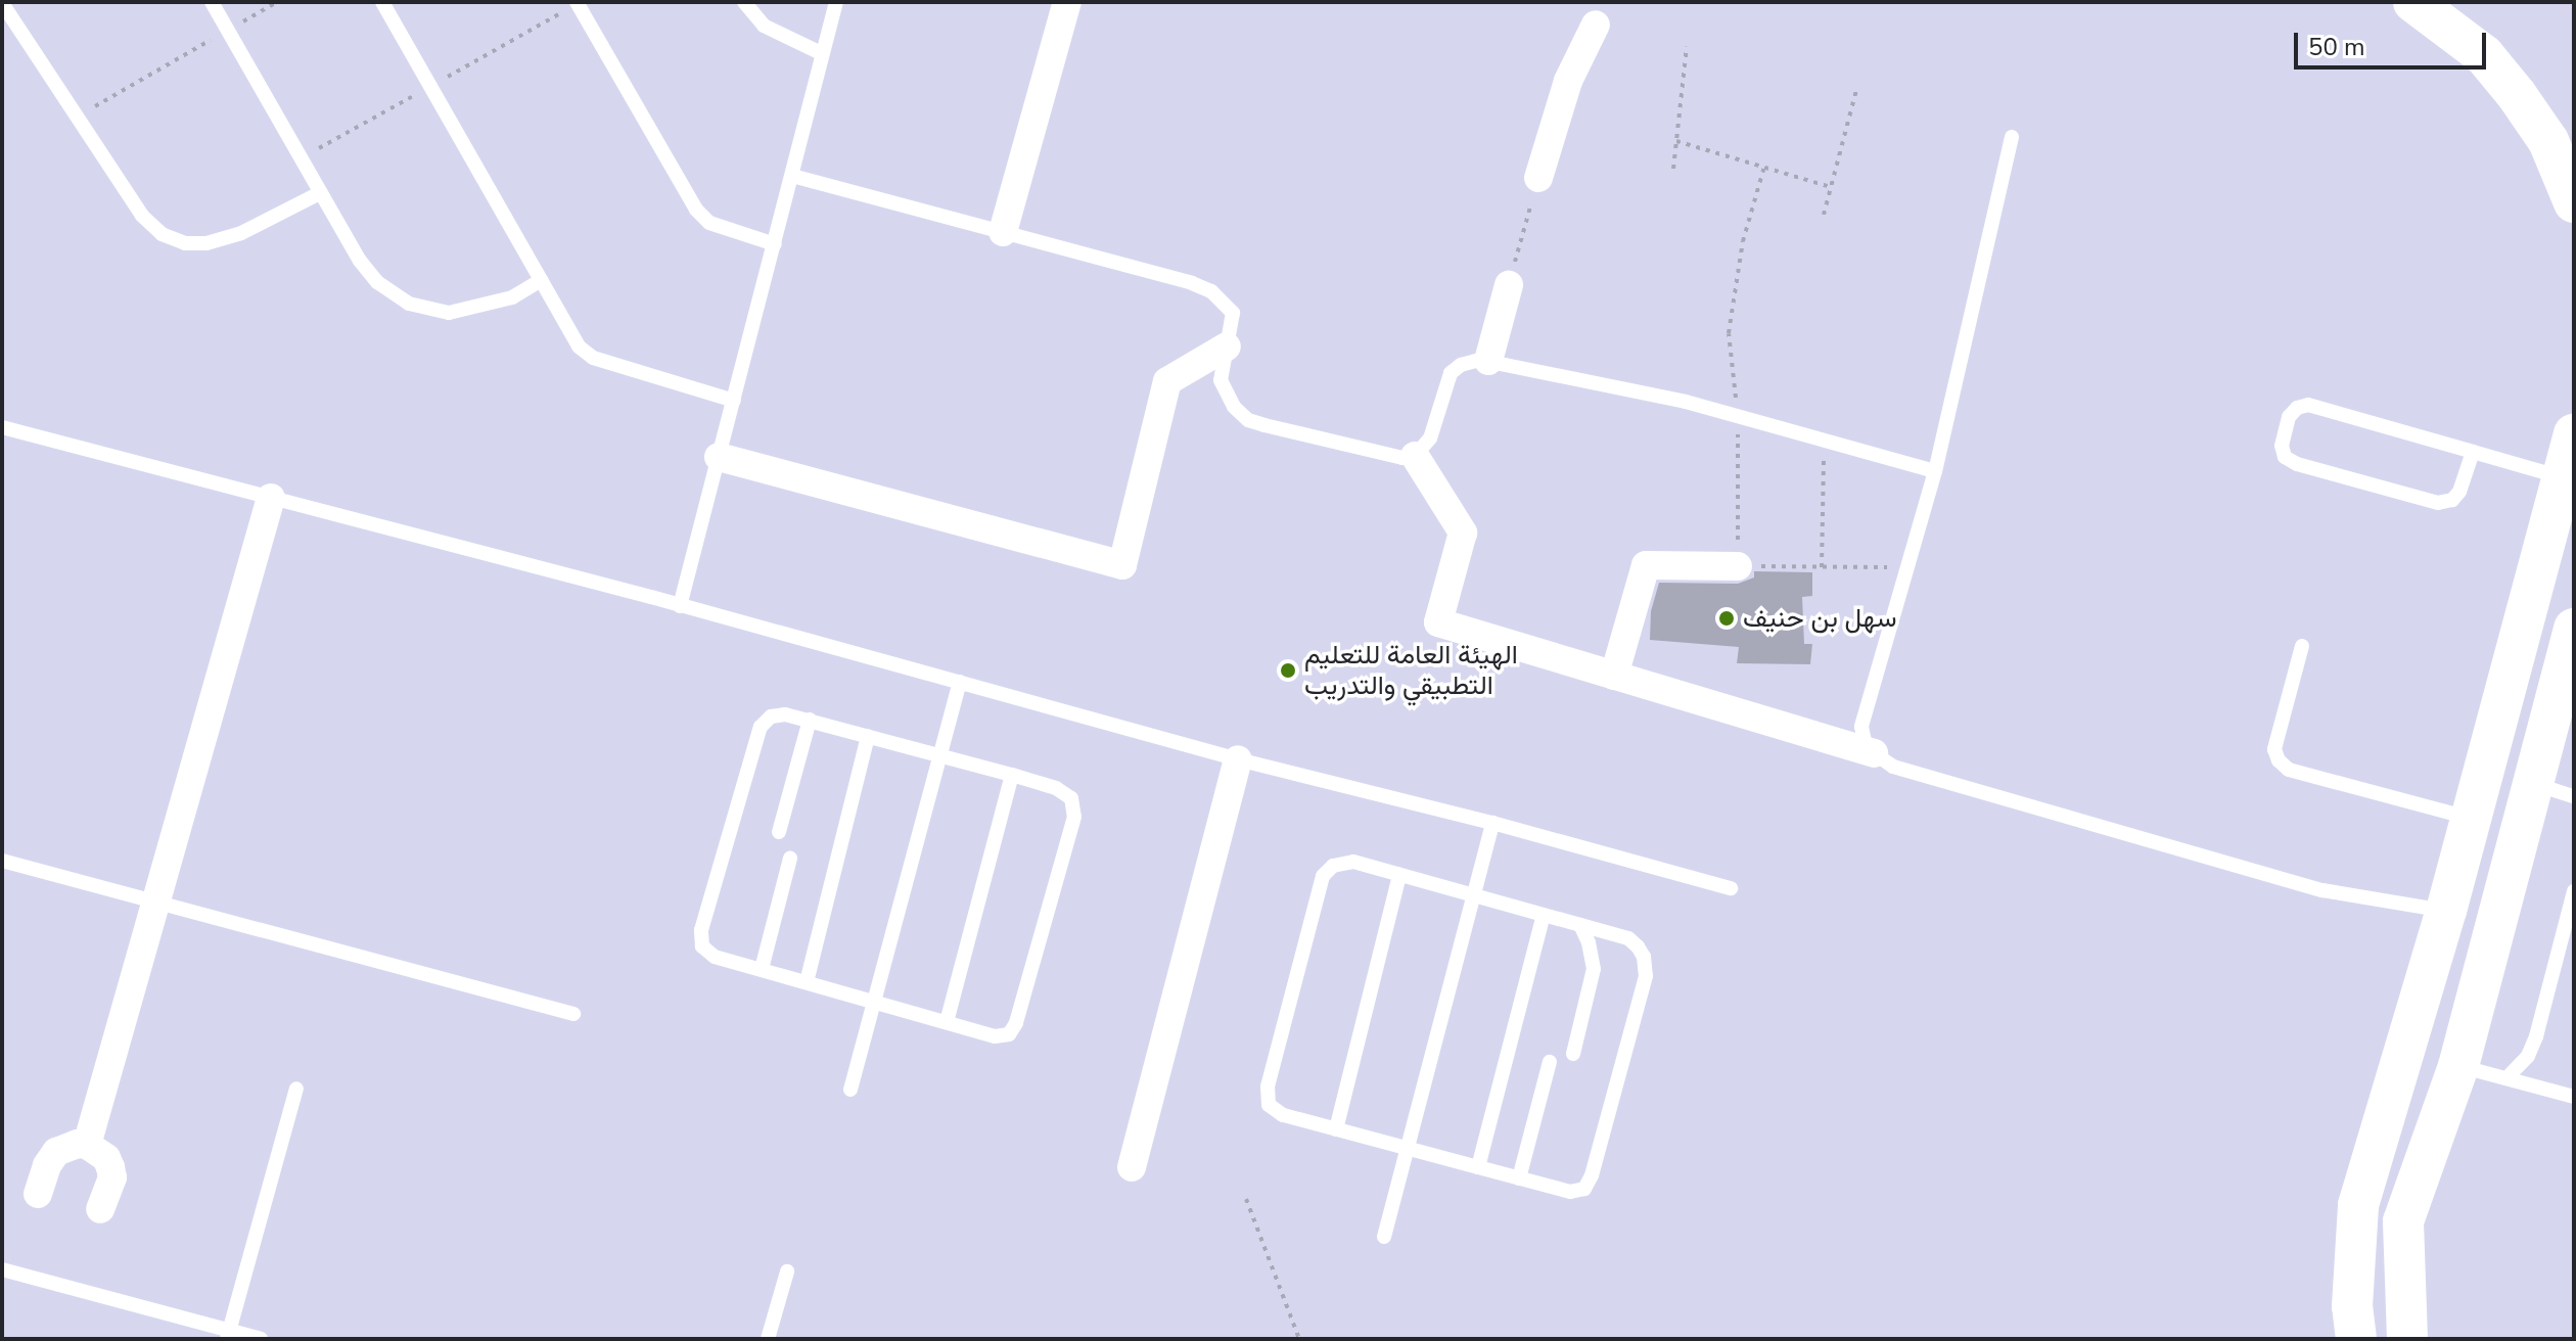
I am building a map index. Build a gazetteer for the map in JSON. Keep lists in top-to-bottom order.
{
  "places": ["سهل بن حنيف", "الهيئة العامة للتعليم التطبيقي والتدريب"],
  "scale_bar": "50 m"
}
